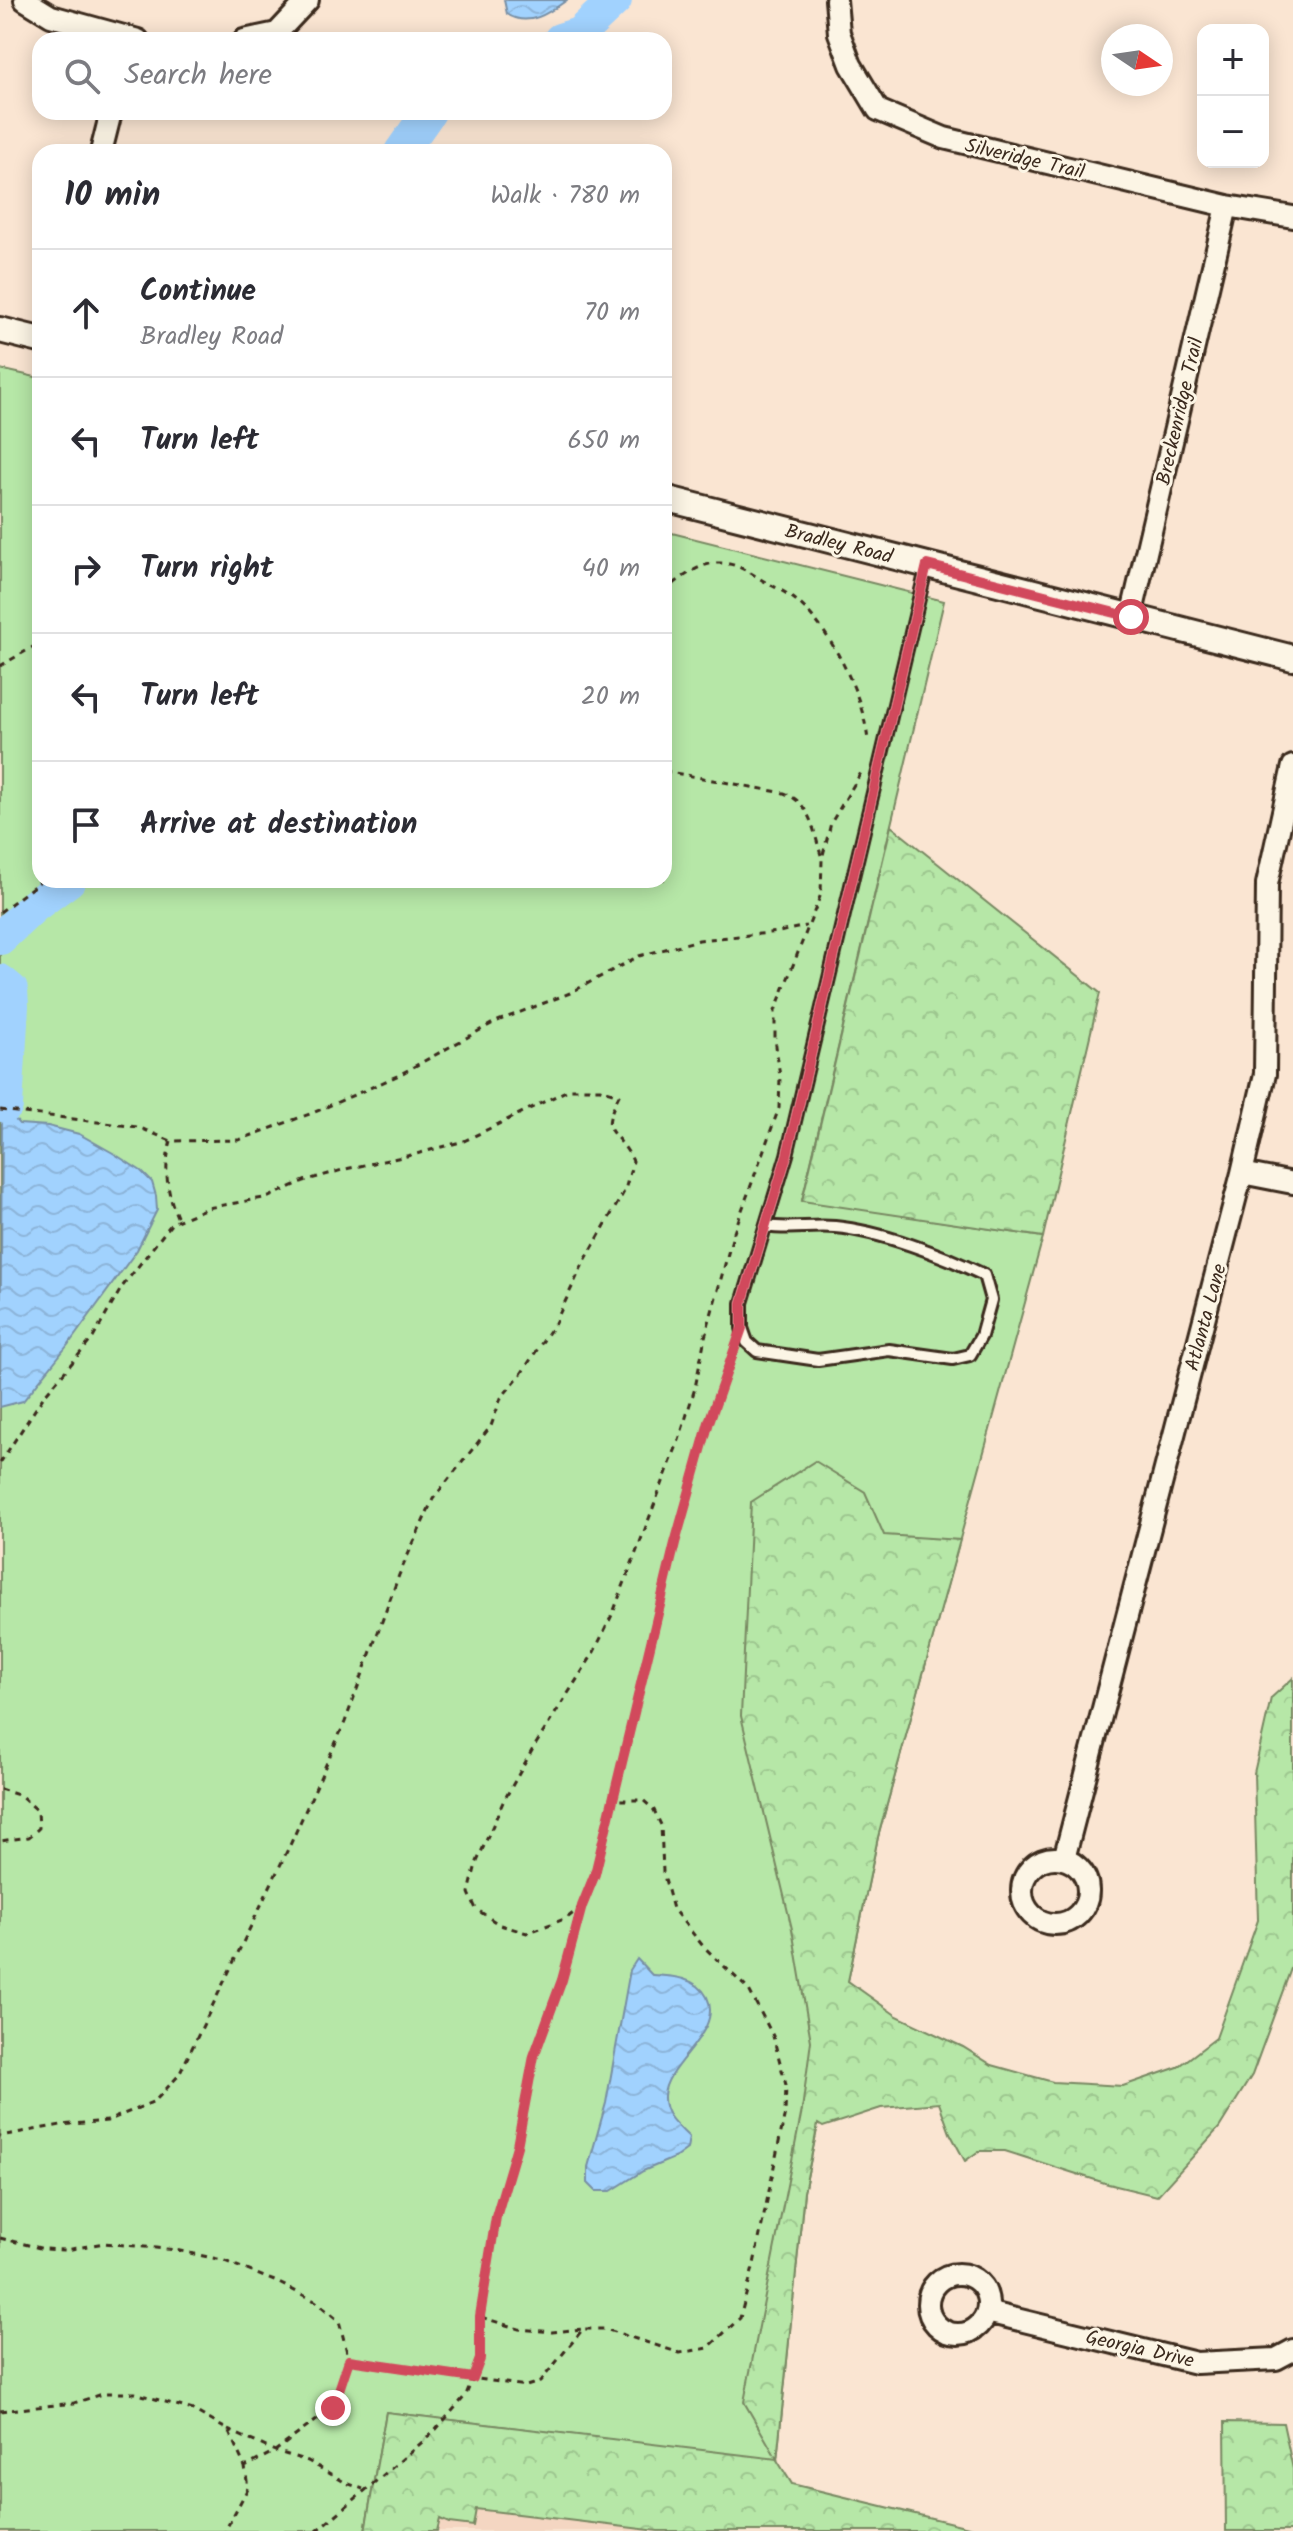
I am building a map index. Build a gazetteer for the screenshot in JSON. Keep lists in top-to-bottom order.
{
  "streets": {
    "street": [
      "Silveridge Trail",
      "Breckenridge Trail",
      "Bradley Road",
      "Atlanta Lane",
      "Georgia Drive"
    ]
  },
  "crossings": [
    ["Silveridge Trail", "Breckenridge Trail"],
    ["Breckenridge Trail", "Bradley Road"]
  ],
  "north": "right",
  "page": {
    "map_buttons": ["+", "−"],
    "search": "Search here",
    "heading": ["10 min", "Walk · 780 m"],
    "list": [
      ["Continue", "Bradley Road", "70 m"],
      ["Turn left", "650 m"],
      ["Turn right", "40 m"],
      ["Turn left", "20 m"],
      "Arrive at destination"
    ]
  }
}
